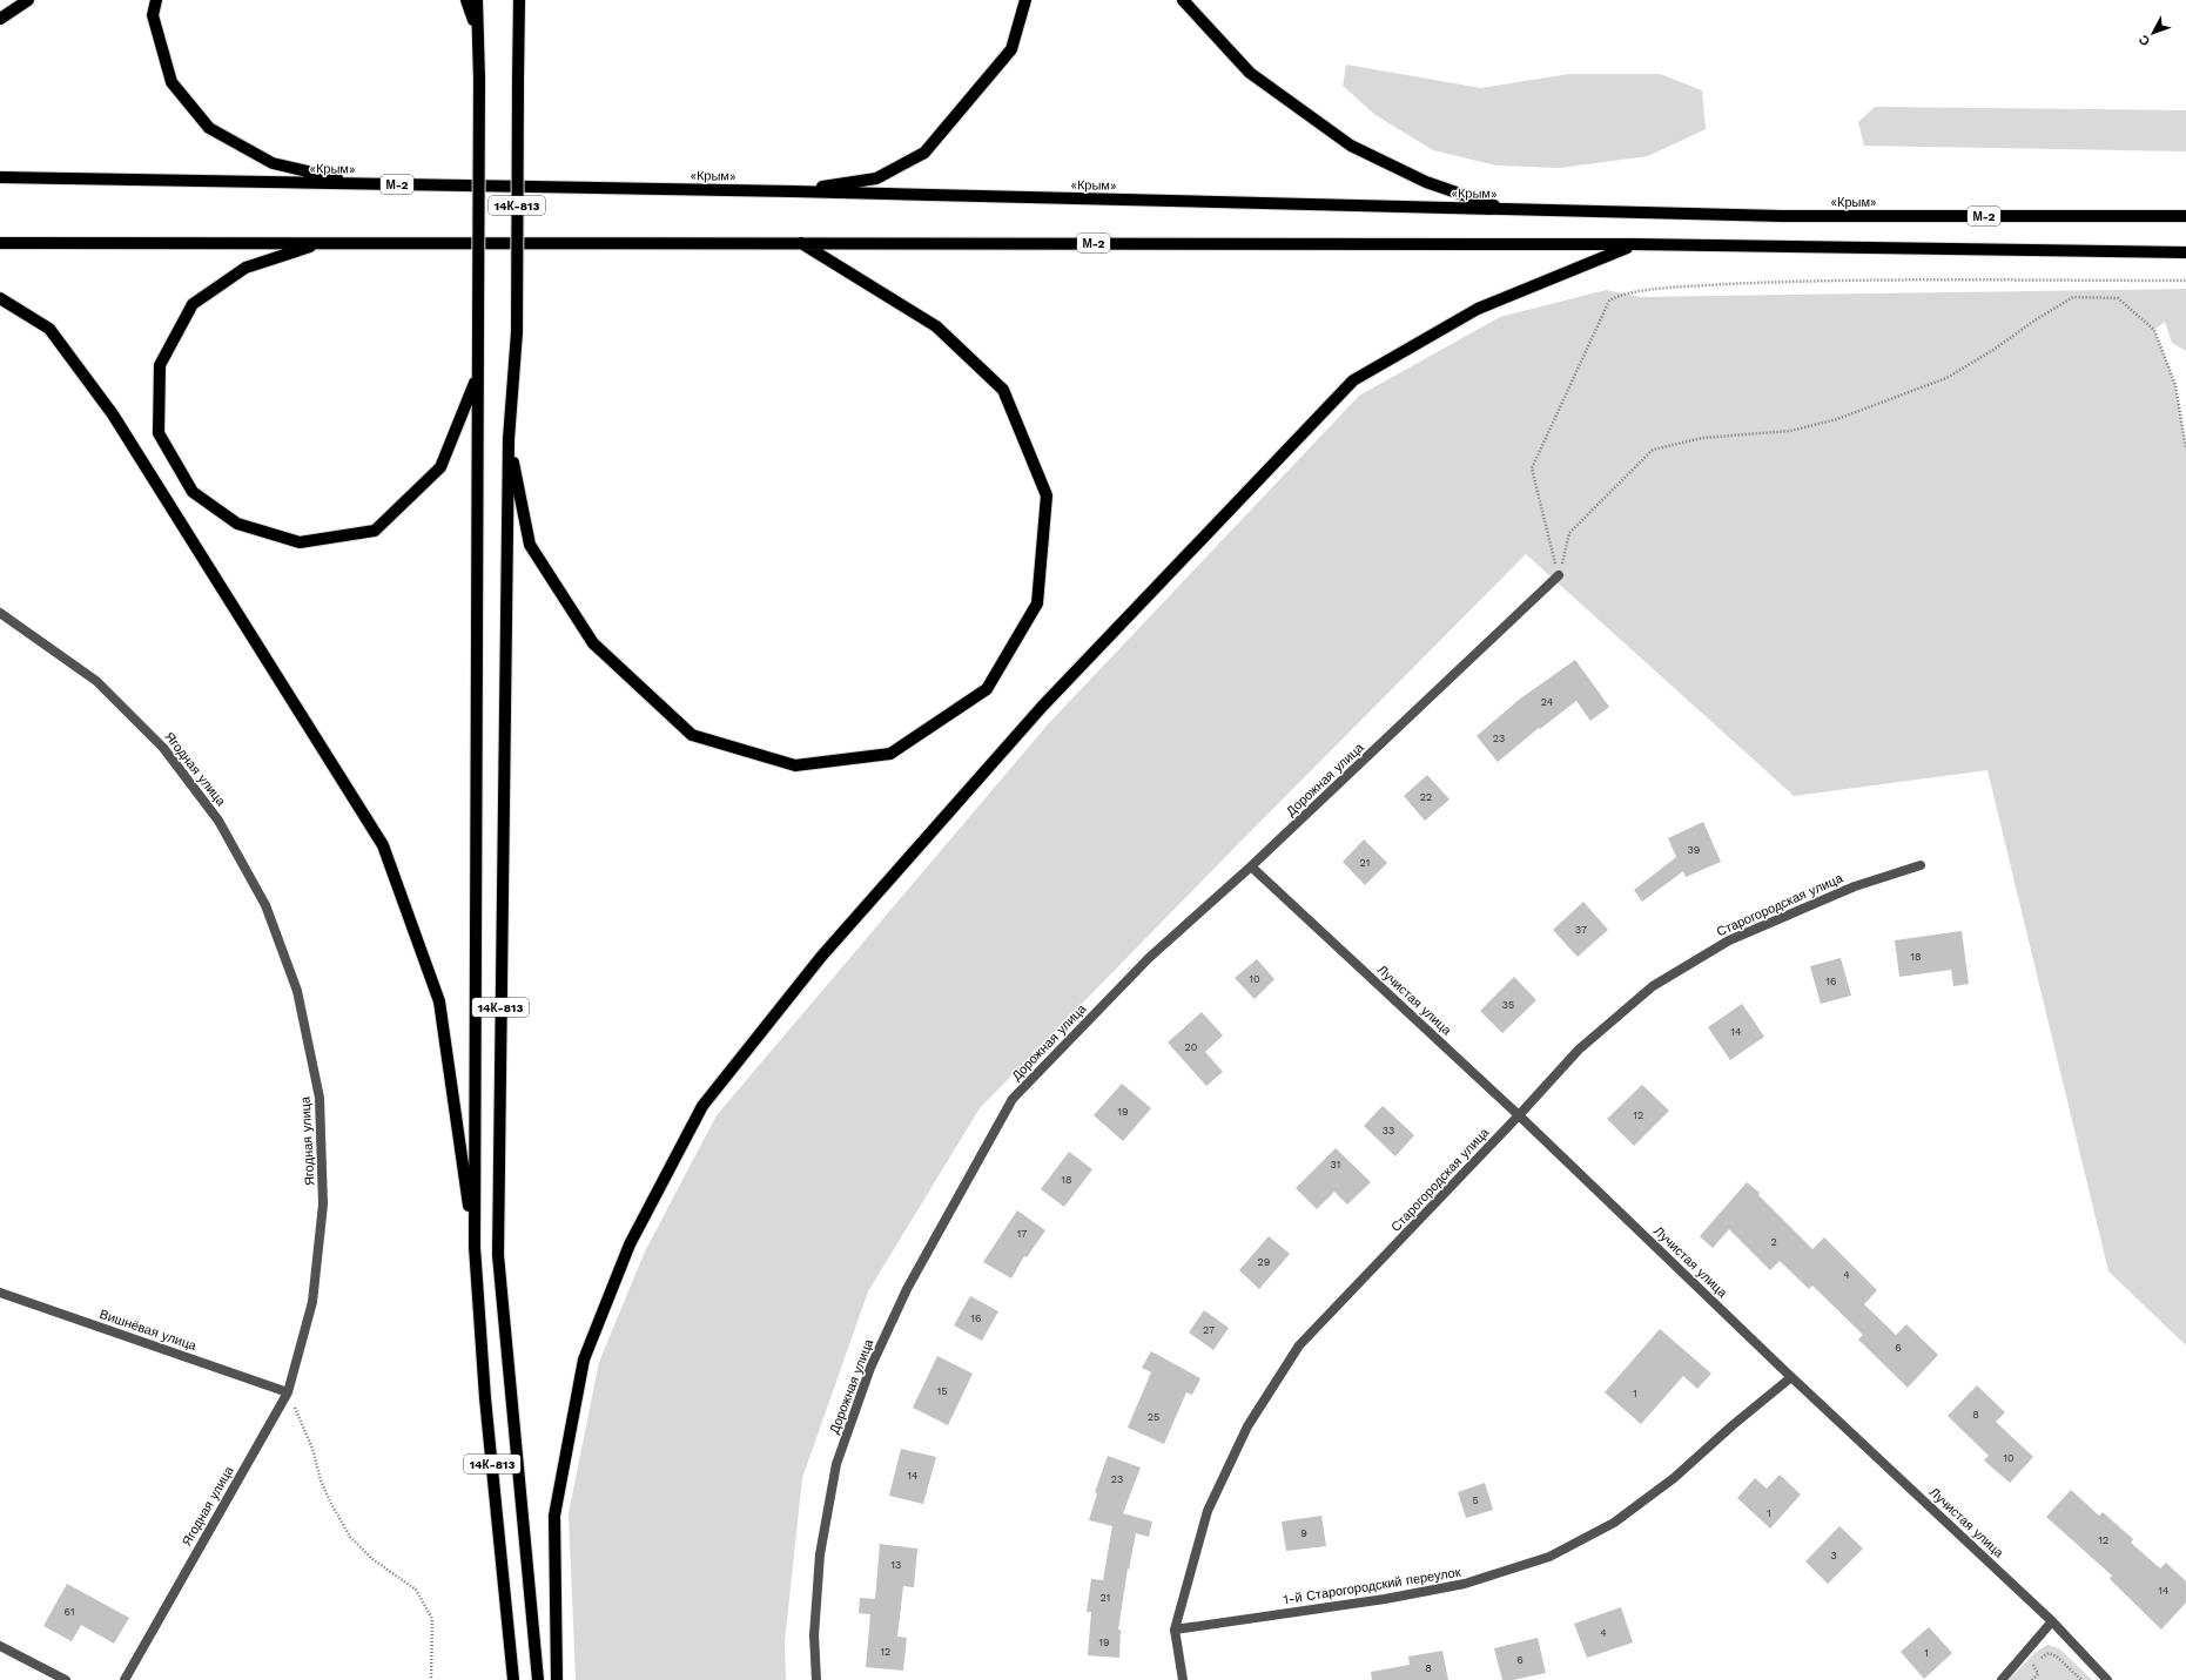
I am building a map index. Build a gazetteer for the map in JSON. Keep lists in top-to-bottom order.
{
  "streets": {
    "main road": ["«Крым»", "М-2", "14К-813"],
    "street": [
      "Ягодная улица",
      "Дорожная улица",
      "Старогородская улица",
      "Лучистая улица",
      "Вишнёвая улица",
      "1-й Старогородский переулок"
    ]
  },
  "crossings": [
    ["Ягодная улица", "Вишнёвая улица"],
    ["Дорожная улица", "Лучистая улица"],
    ["Старогородская улица", "Лучистая улица"],
    ["Старогородская улица", "1-й Старогородский переулок"],
    ["Лучистая улица", "1-й Старогородский переулок"]
  ],
  "house_numbers": [
    "24",
    "23",
    "22",
    "39",
    "21",
    "37",
    "18",
    "10",
    "16",
    "35",
    "14",
    "20",
    "19",
    "12",
    "33",
    "31",
    "18",
    "17",
    "2",
    "29",
    "4",
    "16",
    "27",
    "6",
    "15",
    "1",
    "8",
    "25",
    "10",
    "14",
    "23",
    "5",
    "1",
    "9",
    "12",
    "3",
    "13",
    "14",
    "21",
    "61",
    "4",
    "19",
    "12",
    "1",
    "6",
    "8"
  ],
  "north": "bottom left"
}
